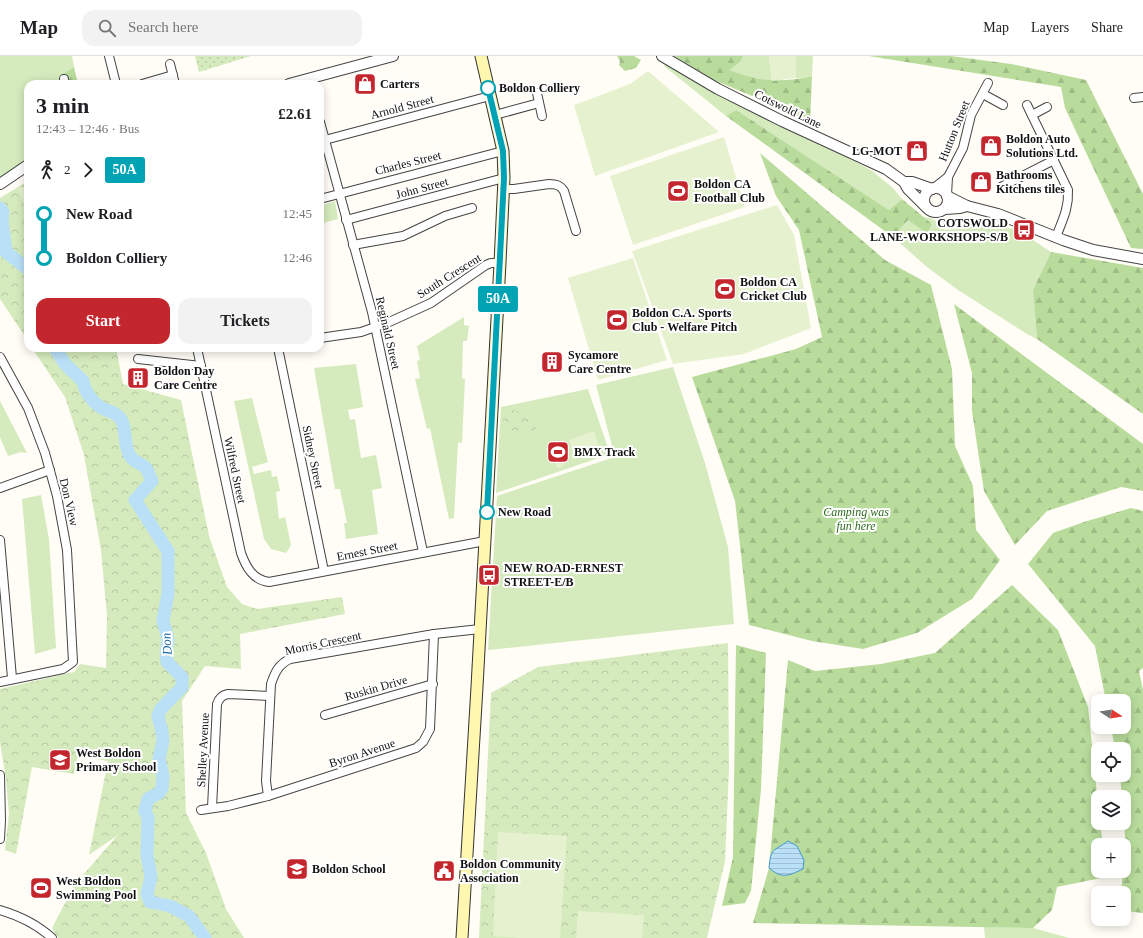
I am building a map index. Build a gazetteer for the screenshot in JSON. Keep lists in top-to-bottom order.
{
  "streets": {
    "street": [
      "Arnold Street",
      "Cotswold Lane",
      "Hutton Street",
      "Charles Street",
      "John Street",
      "South Crescent",
      "Reginald Street",
      "Sidney Street",
      "Wilfred Street",
      "Don View",
      "Ernest Street",
      "Morris Crescent",
      "Ruskin Drive",
      "Shelley Avenue",
      "Byron Avenue"
    ]
  },
  "crossings": [
    ["Cotswold Lane", "Hutton Street"],
    ["Charles Street", "Reginald Street"],
    ["John Street", "Reginald Street"],
    ["South Crescent", "Reginald Street"],
    ["Reginald Street", "Ernest Street"],
    ["Sidney Street", "Ernest Street"],
    ["Wilfred Street", "Ernest Street"],
    ["Morris Crescent", "Shelley Avenue"],
    ["Morris Crescent", "Byron Avenue"],
    ["Ruskin Drive", "Byron Avenue"],
    ["Shelley Avenue", "Byron Avenue"]
  ],
  "water": ["Don"],
  "parks": ["Camping was fun here"],
  "places": {
    "shop": [
      "Carters",
      "Boldon Auto Solutions Ltd.",
      "LG-MOT",
      "Bathrooms Kitchens tiles"
    ],
    "other": ["Boldon Colliery", "New Road"],
    "sports": [
      "Boldon CA Football Club",
      "Boldon CA Cricket Club",
      "Boldon C.A. Sports Club - Welfare Pitch",
      "BMX Track",
      "West Boldon Swimming Pool"
    ],
    "bus stop": ["COTSWOLD LANE-WORKSHOPS-S/B", "NEW ROAD-ERNEST STREET-E/B"],
    "building": ["Sycamore Care Centre", "Boldon Day Care Centre"],
    "school or university": ["West Boldon Primary School", "Boldon School"],
    "public building": ["Boldon Community Association"]
  },
  "lines": ["bus line 50A"],
  "north": "right",
  "page": {
    "header": "Map",
    "search": "Search here",
    "nav": ["Map", "Layers", "Share"],
    "on_map": "50A",
    "heading": ["3 min", "12:43 – 12:46 · Bus", "£2.61"],
    "legs": ["2", "50A"],
    "list": [
      {
        "name": "New Road",
        "value": "12:45"
      },
      {
        "name": "Boldon Colliery",
        "value": "12:46"
      }
    ],
    "buttons": ["Start", "Tickets"],
    "map_buttons": ["+", "−"]
  }
}
